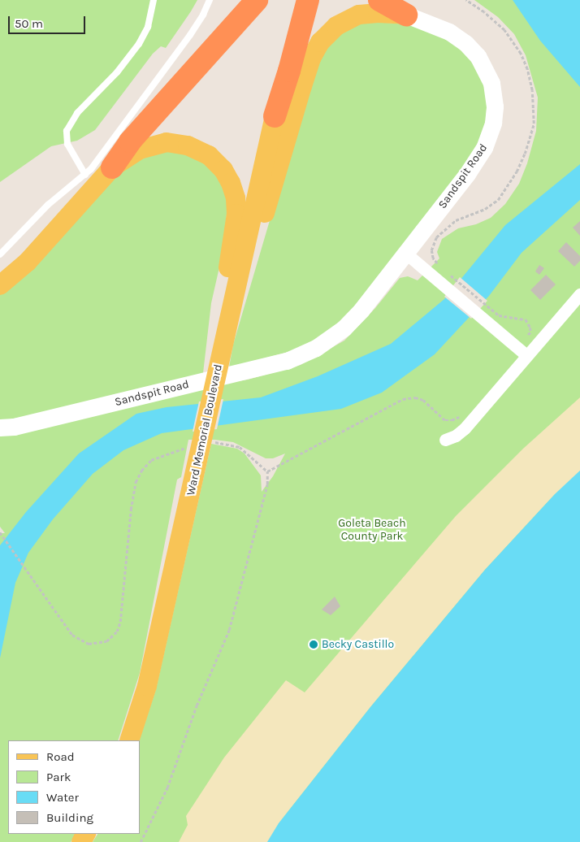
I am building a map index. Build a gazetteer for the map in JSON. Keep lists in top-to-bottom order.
{
  "streets": {
    "highway": ["Ward Memorial Boulevard"],
    "street": ["Sandspit Road"]
  },
  "parks": ["Goleta Beach County Park"],
  "places": ["Becky Castillo"],
  "legend": [
    "Road",
    "Park",
    "Water",
    "Building"
  ],
  "scale_bar": "50 m"
}
